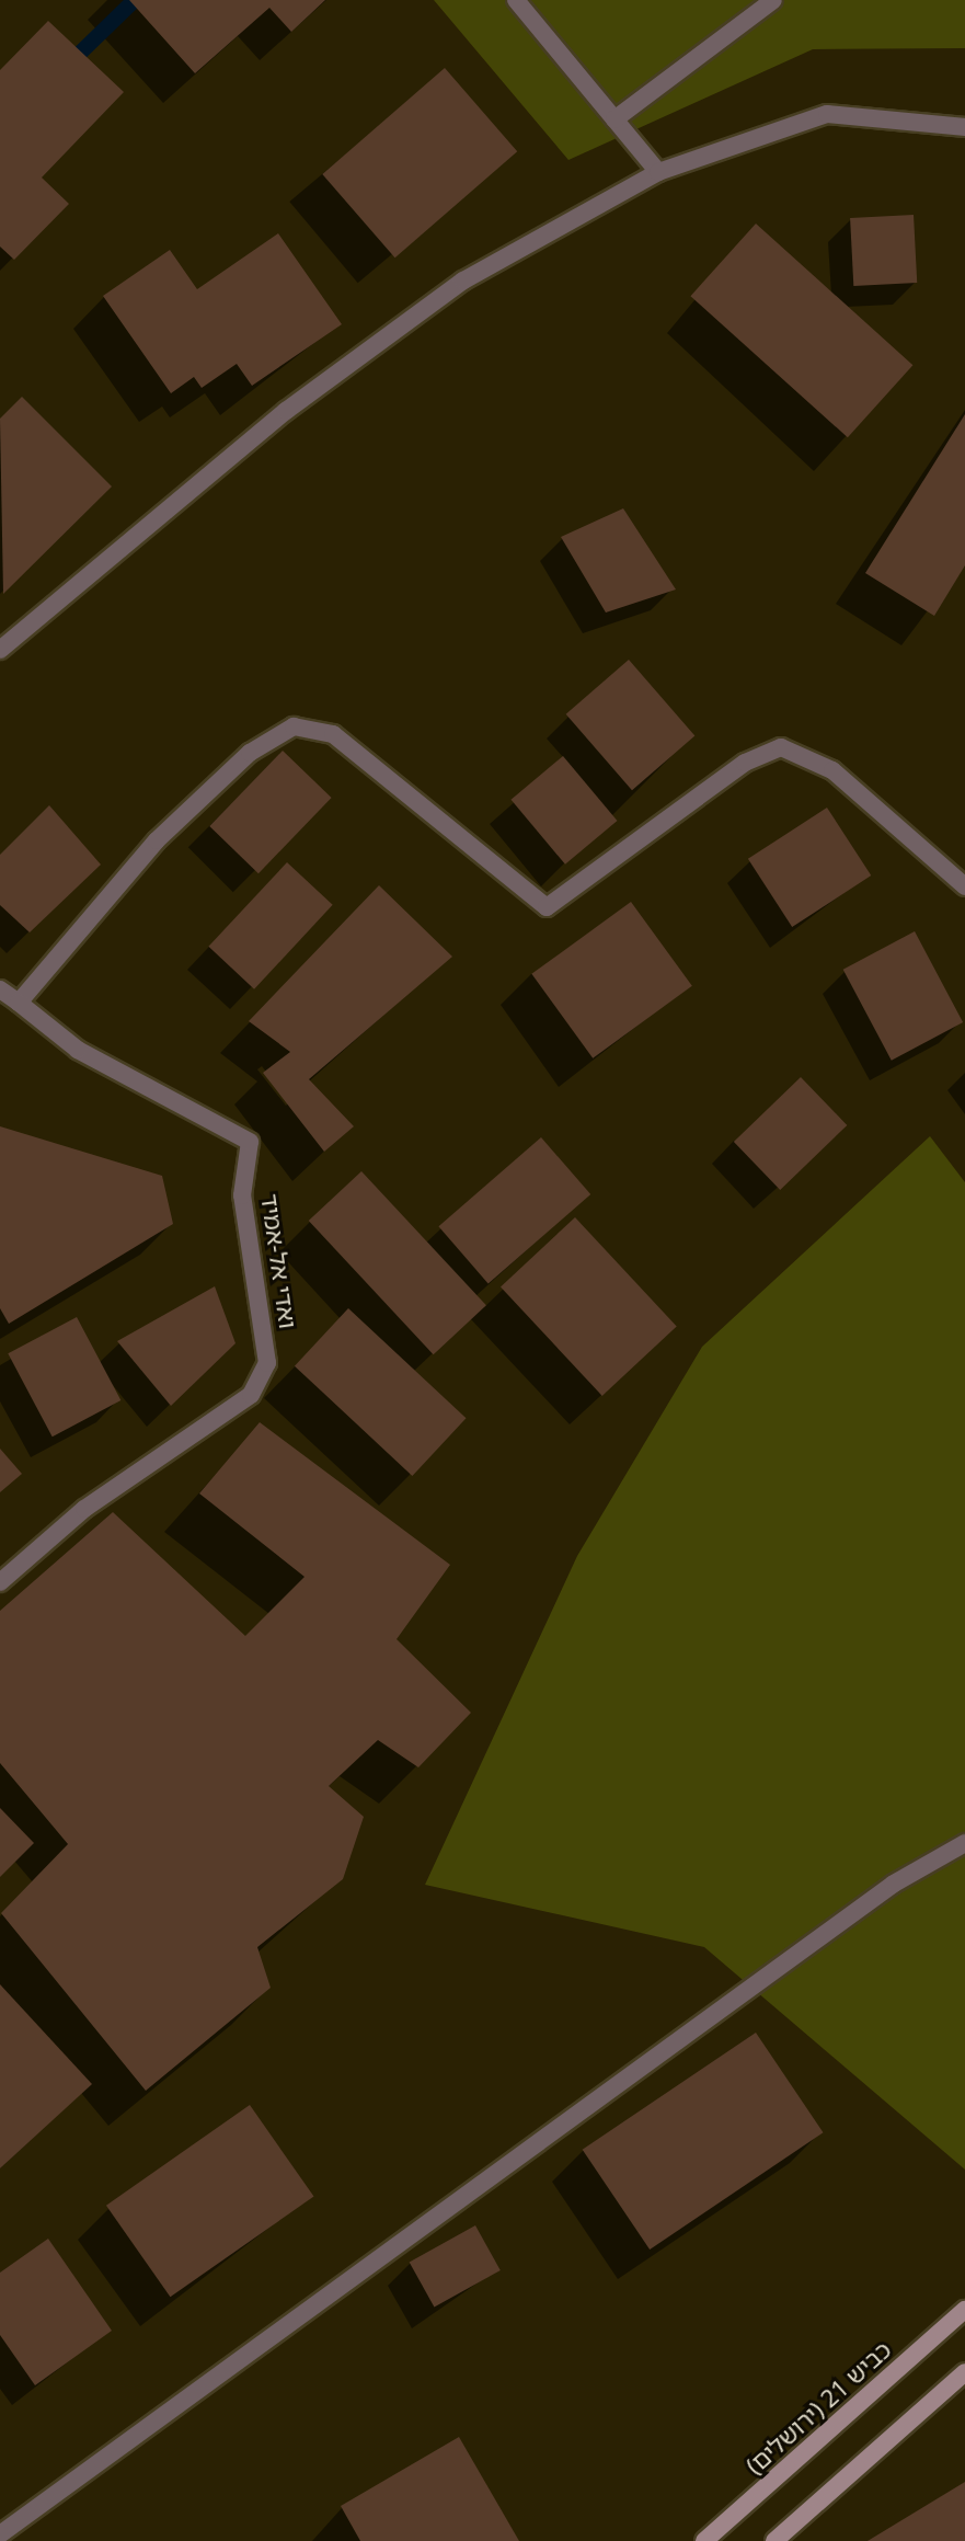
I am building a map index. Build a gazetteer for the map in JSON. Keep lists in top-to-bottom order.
{
  "streets": {
    "main road": ["כביש 21 (ירושלים)"],
    "street": ["ואדי אל-אמיד"]
  }
}
